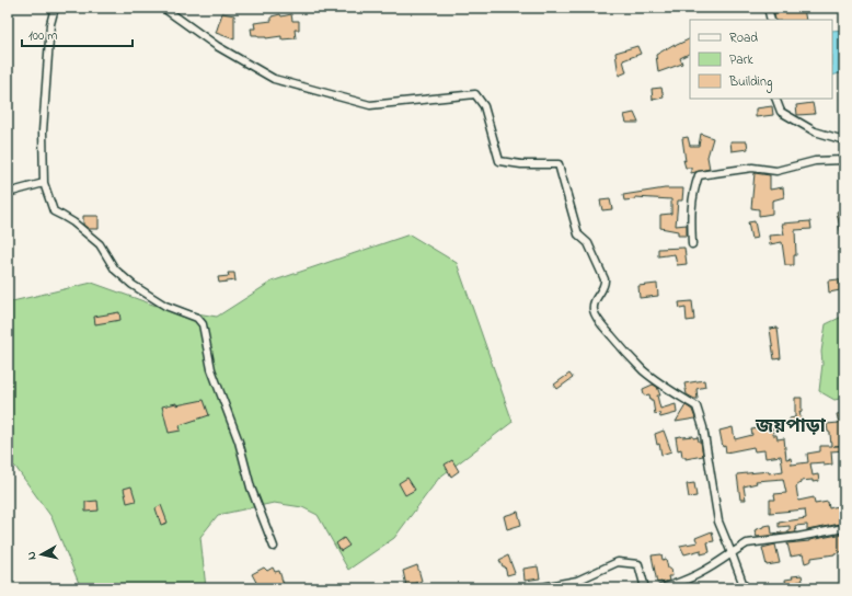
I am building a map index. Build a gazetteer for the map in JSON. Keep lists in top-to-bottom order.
{
  "districts": ["জয়পাড়া"],
  "legend": ["Road", "Park", "Building"],
  "scale_bar": "100 m",
  "north": "left"
}
